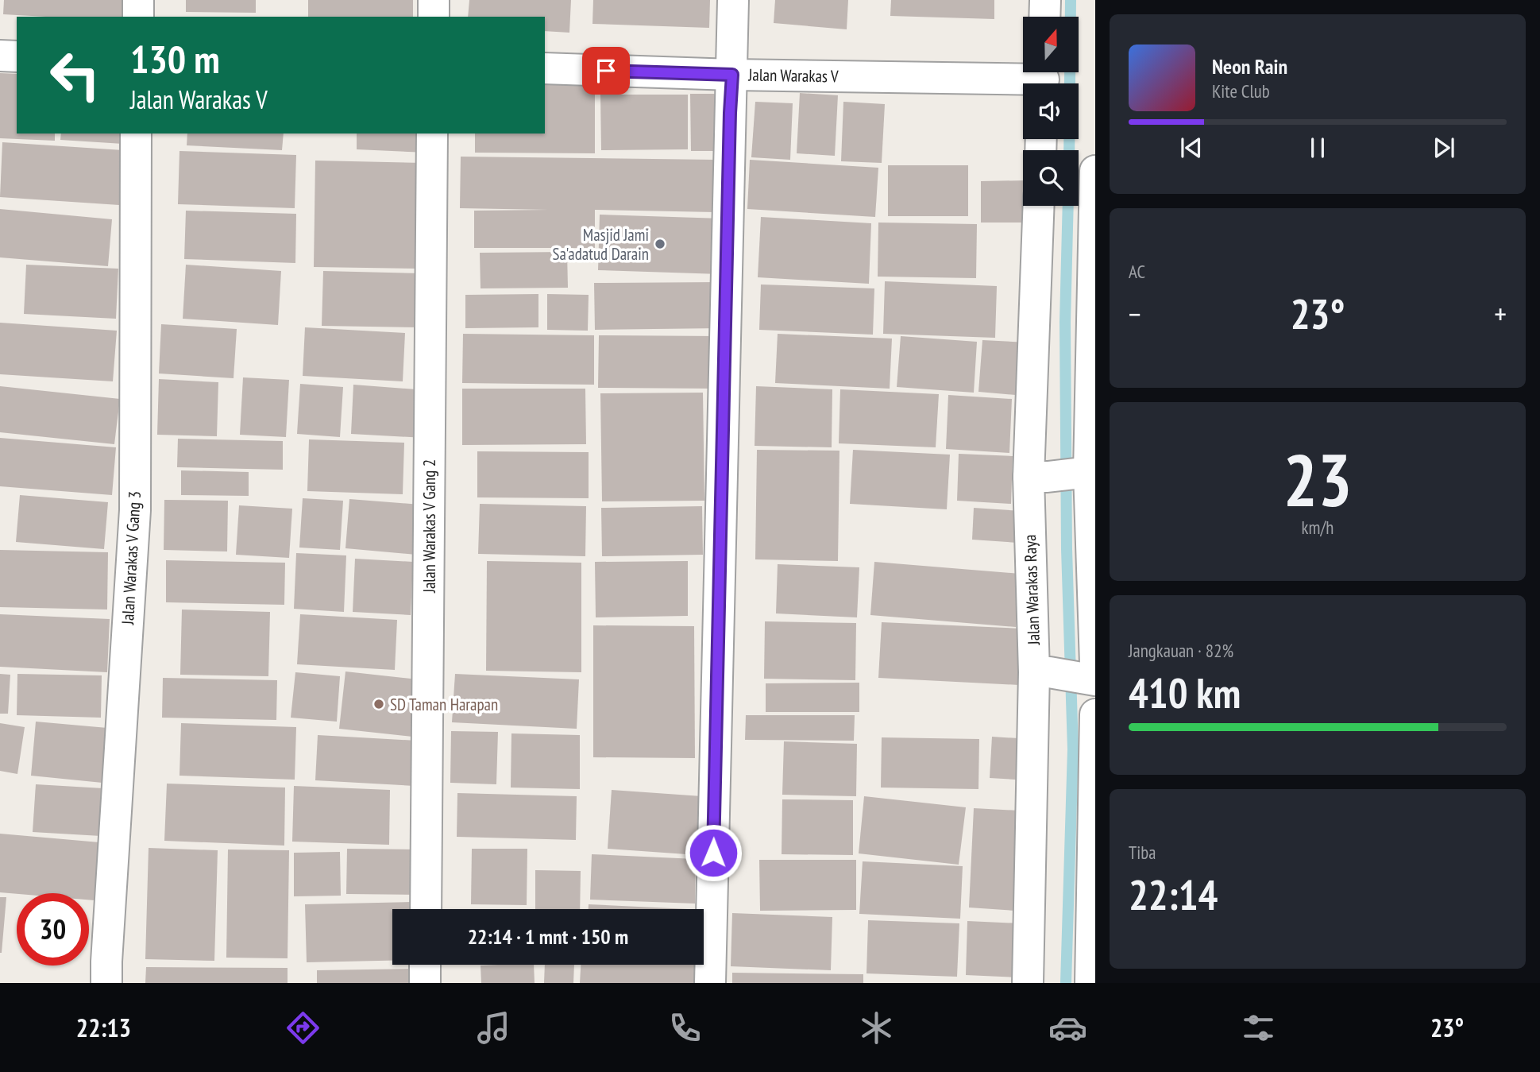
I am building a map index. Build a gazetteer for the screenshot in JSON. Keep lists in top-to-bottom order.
{
  "streets": {
    "street": [
      "Jalan Warakas V",
      "Jalan Warakas V Gang 2",
      "Jalan Warakas V Gang 3",
      "Jalan Warakas Raya"
    ]
  },
  "places": ["Masjid Jami Sa'adatud Darain", "SD Taman Harapan"],
  "north": "top",
  "page": {
    "turn": ["130 m", "Jalan Warakas V"],
    "song": ["Neon Rain", "Kite Club"],
    "tile": [
      "AC",
      ["23", "km/h"],
      ["Jangkauan · 82%", "410 km"],
      ["Tiba", "22:14"]
    ],
    "heat": ["−", "23°", "+"],
    "limit": "30",
    "trip": "22:14 · 1 mnt · 150 m",
    "tabs": ["22:13", "23°"]
  }
}
